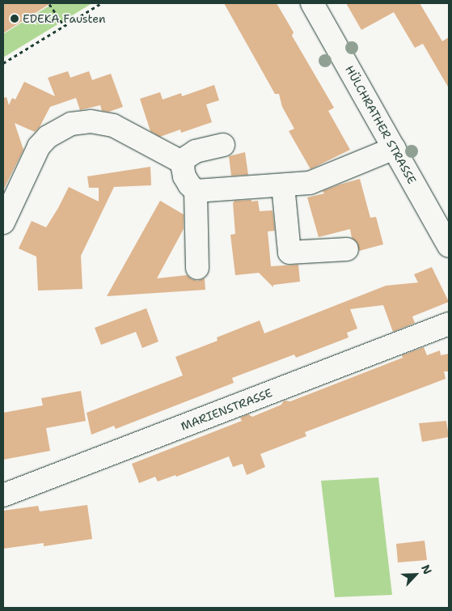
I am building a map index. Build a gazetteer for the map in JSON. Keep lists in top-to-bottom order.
{
  "streets": {
    "street": ["HÜLCHRATHER STRASSE", "MARIENSTRASSE"]
  },
  "places": ["EDEKA Fausten"],
  "north": "top right"
}
